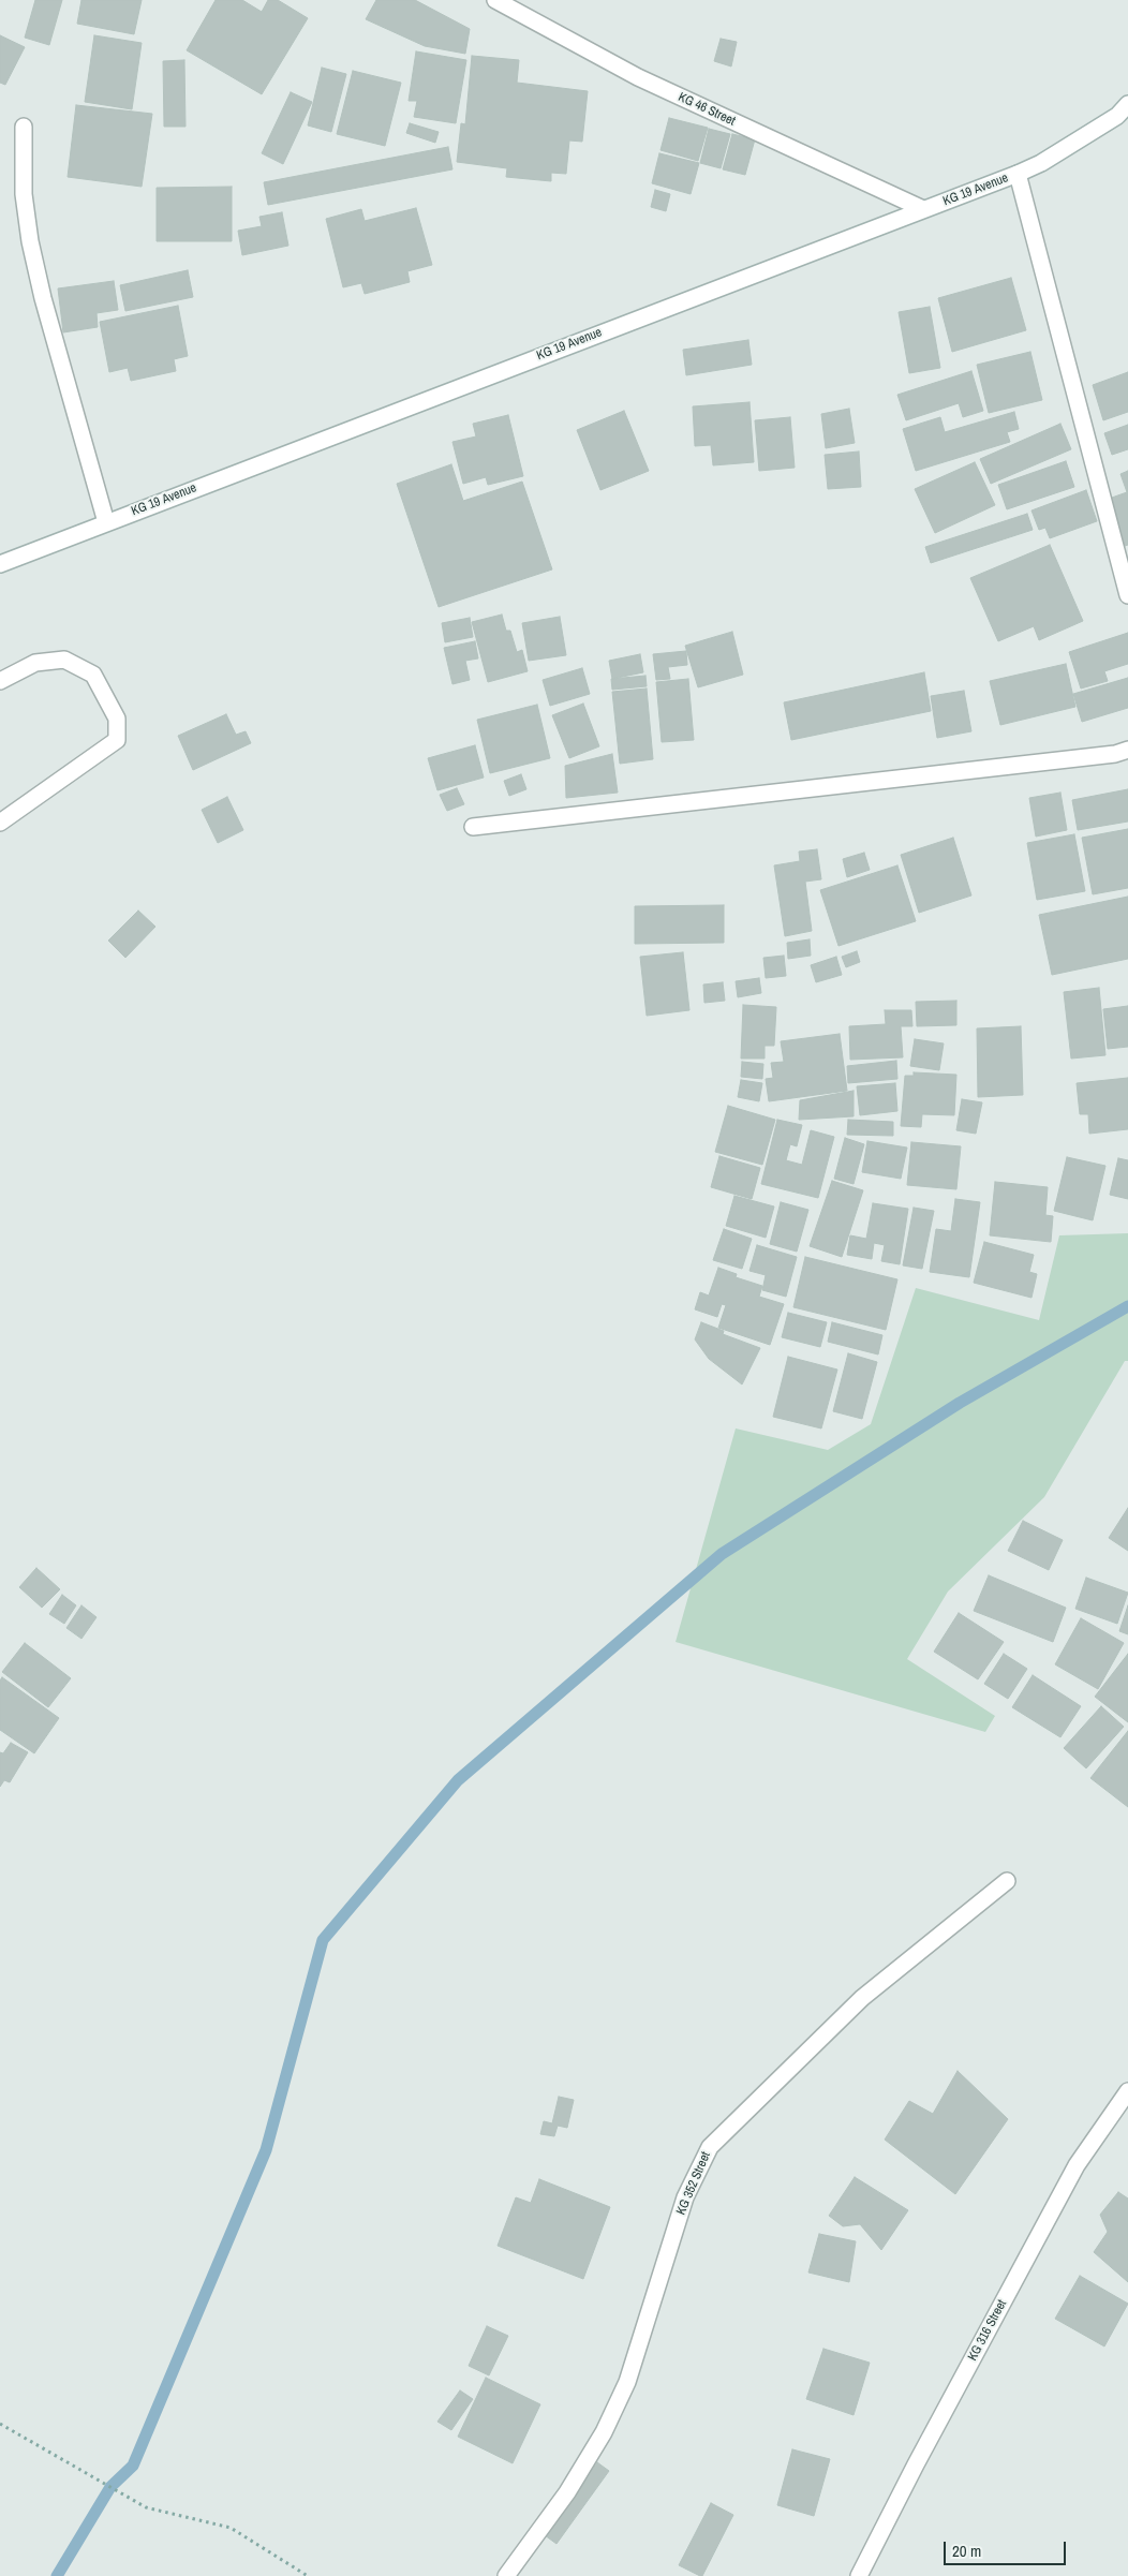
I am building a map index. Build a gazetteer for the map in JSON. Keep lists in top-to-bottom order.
{
  "streets": {
    "street": [
      "KG 46 Street",
      "KG 19 Avenue",
      "KG 352 Street",
      "KG 316 Street"
    ]
  },
  "crossings": [
    ["KG 46 Street", "KG 19 Avenue"]
  ],
  "scale_bar": "20 m"
}
